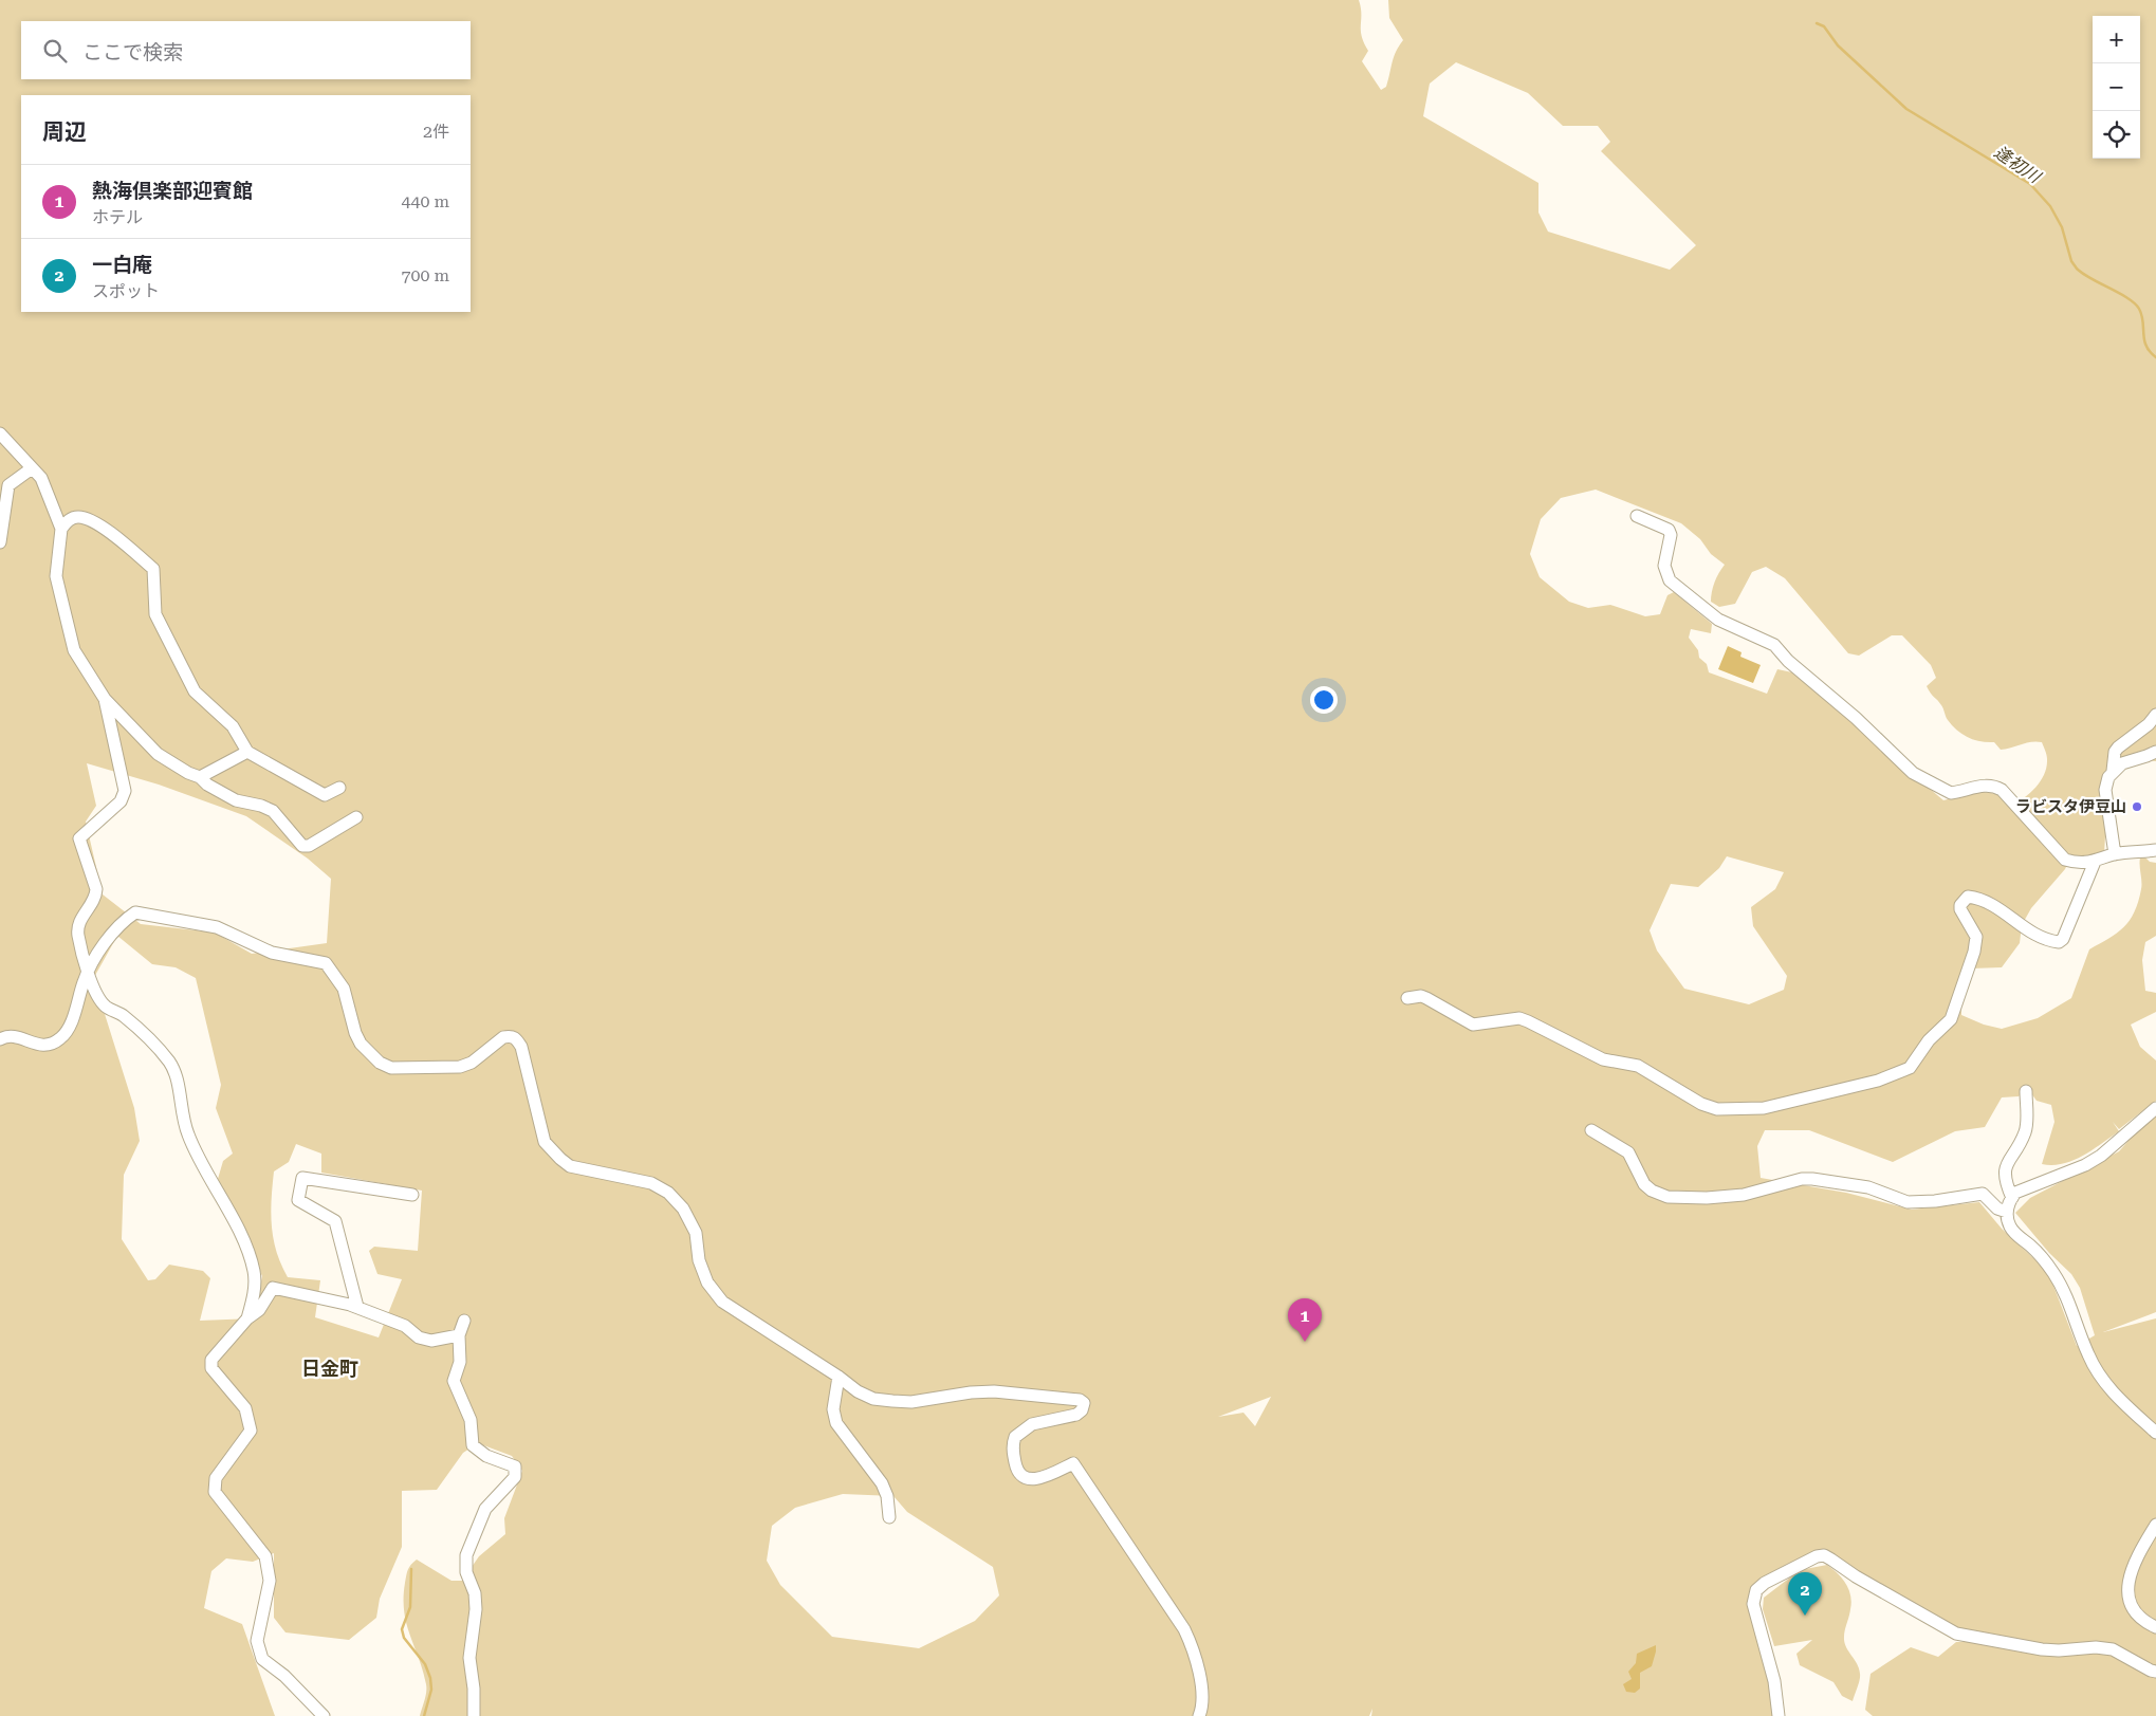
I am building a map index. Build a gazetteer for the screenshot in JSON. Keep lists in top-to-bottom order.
{
  "districts": ["日金町"],
  "water": ["逢初川"],
  "places": ["ラビスタ伊豆山"],
  "page": {
    "map_buttons": ["+", "−"],
    "search": "ここで検索",
    "heading": ["周辺", "2件"],
    "list": [
      {
        "mark": "1",
        "name": "熱海倶楽部迎賓館",
        "note": "ホテル",
        "value": "440 m"
      },
      {
        "mark": "2",
        "name": "一白庵",
        "note": "スポット",
        "value": "700 m"
      }
    ],
    "pins": ["1", "2"]
  }
}
